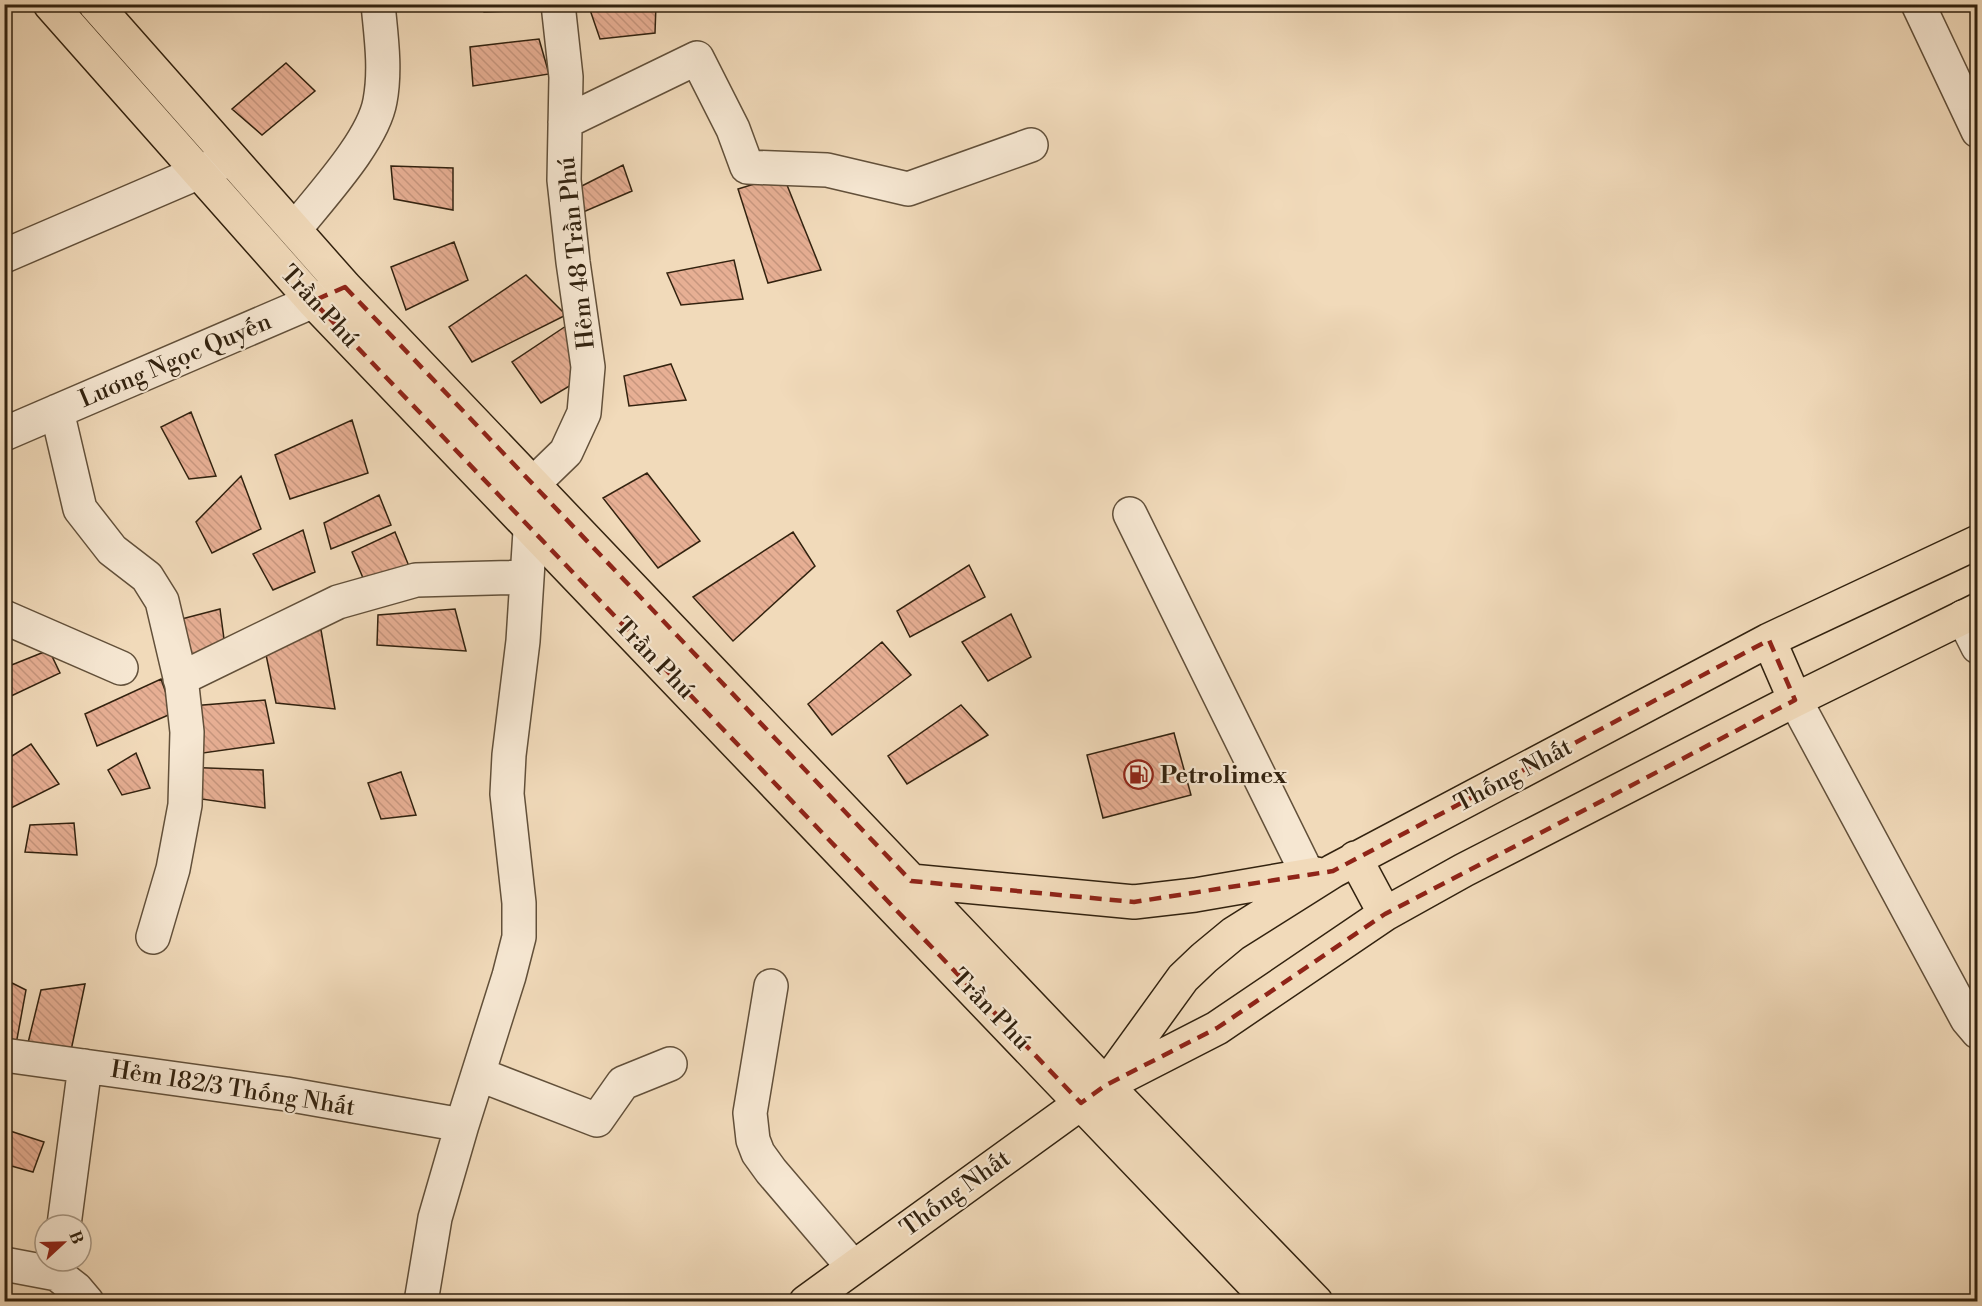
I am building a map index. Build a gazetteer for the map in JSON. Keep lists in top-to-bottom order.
{
  "streets": {
    "main road": ["Trần Phú", "Thống Nhất"],
    "street": ["Hẻm 48 Trần Phú", "Lương Ngọc Quyến", "Hẻm 182/3 Thống Nhất"]
  },
  "crossings": [
    ["Hẻm 48 Trần Phú", "Trần Phú"],
    ["Trần Phú", "Lương Ngọc Quyến"],
    ["Trần Phú", "Thống Nhất"]
  ],
  "places": {
    "fuel station": ["Petrolimex"]
  },
  "north": "right"
}
